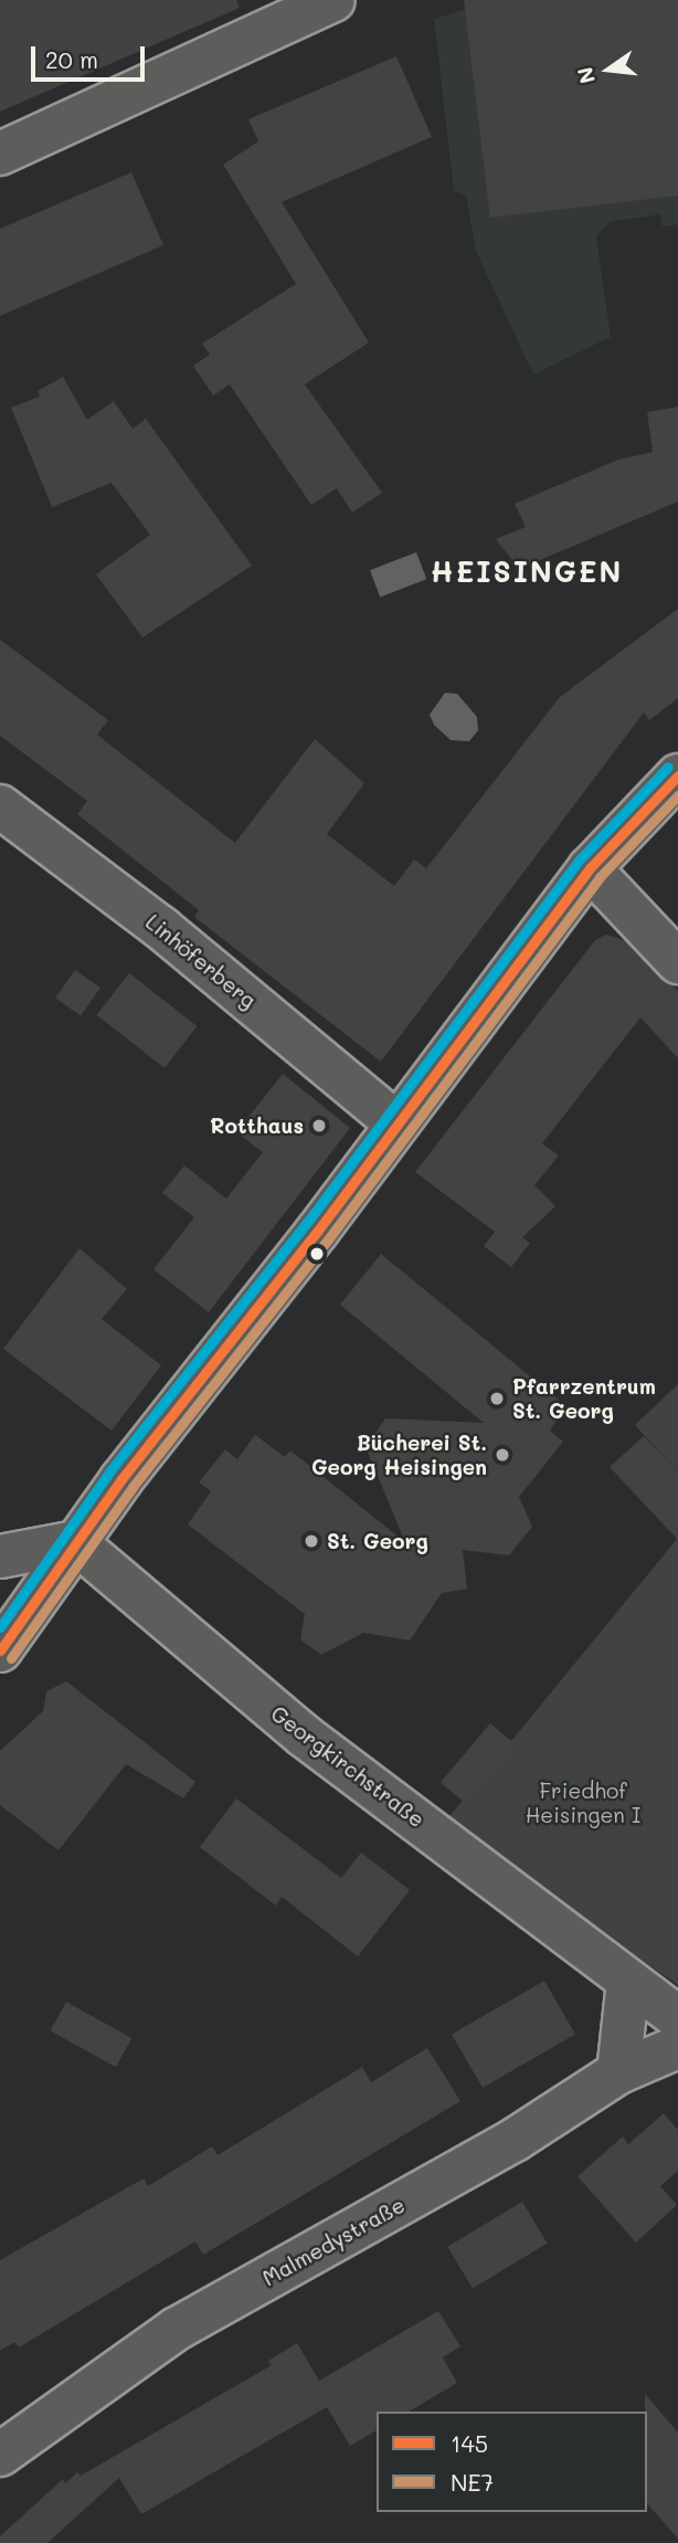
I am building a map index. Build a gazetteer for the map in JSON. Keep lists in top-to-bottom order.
{
  "streets": {
    "street": ["Linhöferberg", "Georgkirchstraße", "Malmedystraße"]
  },
  "districts": ["HEISINGEN"],
  "parks": ["Friedhof Heisingen I"],
  "places": [
    "Rotthaus",
    "Pfarrzentrum St. Georg",
    "Bücherei St. Georg Heisingen",
    "St. Georg"
  ],
  "lines": ["transit line 145", "transit line NE7"],
  "legend": ["145", "NE7"],
  "scale_bar": "20 m",
  "north": "left"
}
